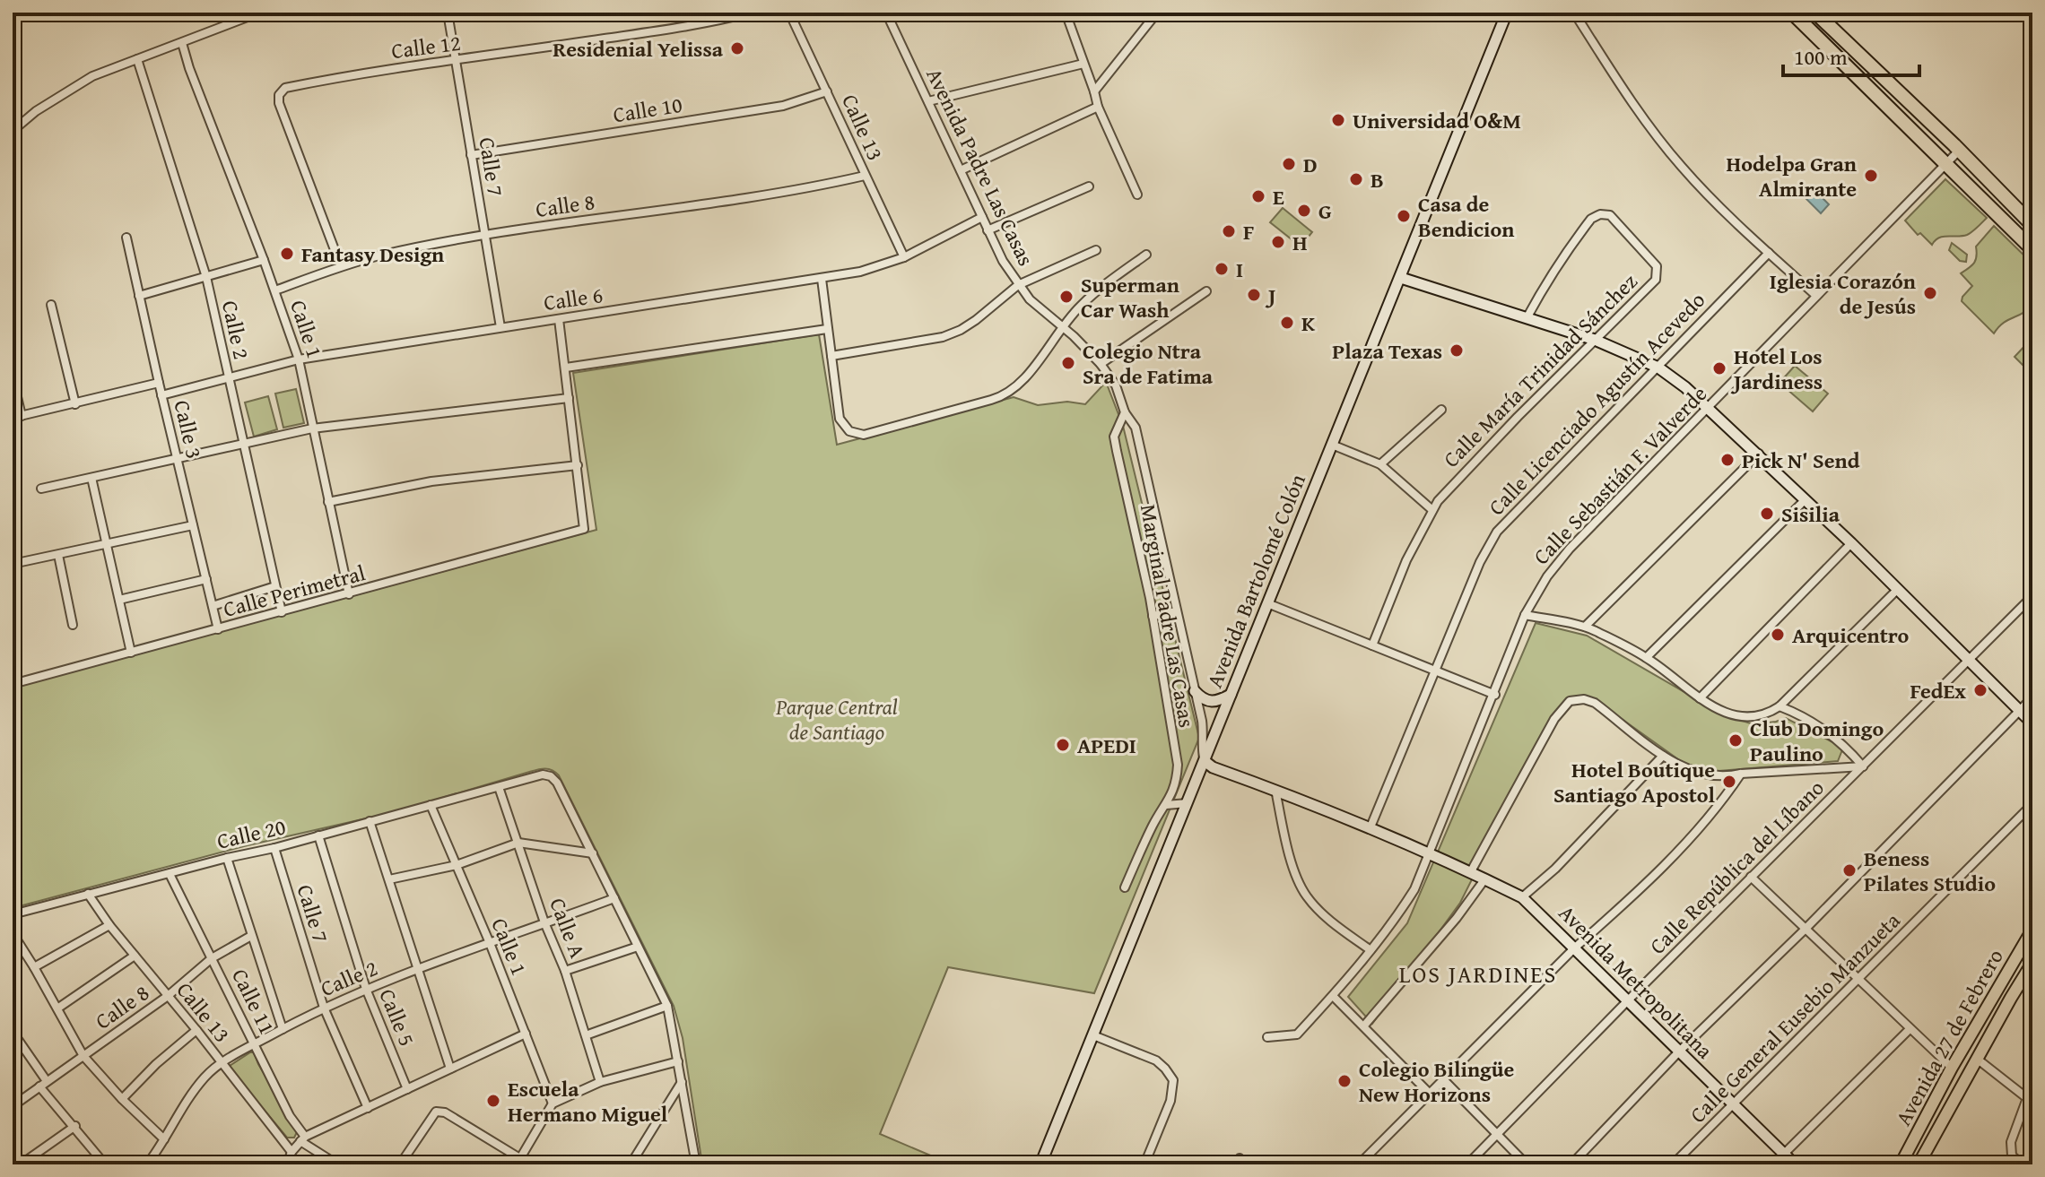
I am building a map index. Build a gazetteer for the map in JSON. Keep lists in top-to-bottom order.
{
  "streets": {
    "main road": ["Avenida Bartolomé Colón", "Avenida Metropolitana", "Avenida 27 de Febrero"],
    "street": [
      "Calle 12",
      "Calle 10",
      "Calle 13",
      "Calle 7",
      "Avenida Padre Las Casas",
      "Calle 8",
      "Calle 6",
      "Calle 1",
      "Calle 2",
      "Calle María Trinidad Sánchez",
      "Calle Licenciado Agustín Acevedo",
      "Calle 3",
      "Calle Sebastián F. Valverde",
      "Calle Perimetral",
      "Marginal Padre Las Casas",
      "Calle 20",
      "Calle República del Líbano",
      "Calle A",
      "Calle 11",
      "Calle 5",
      "Calle General Eusebio Manzueta"
    ]
  },
  "crossings": [
    ["Calle 12", "Calle 7"],
    ["Calle 12", "Calle 8"],
    ["Calle 10", "Calle 13"],
    ["Calle 10", "Calle 7"],
    ["Calle 13", "Calle 8"],
    ["Calle 13", "Calle 6"],
    ["Calle 13", "Calle 2"],
    ["Calle 13", "Calle 20"],
    ["Calle 7", "Calle 8"],
    ["Calle 7", "Calle 6"],
    ["Calle 7", "Calle 2"],
    ["Calle 7", "Calle 20"],
    ["Avenida Padre Las Casas", "Calle 6"],
    ["Avenida Padre Las Casas", "Avenida Bartolomé Colón"],
    ["Avenida Padre Las Casas", "Marginal Padre Las Casas"],
    ["Avenida Padre Las Casas", "Avenida Metropolitana"],
    ["Calle 8", "Calle 1"],
    ["Calle 8", "Calle 11"],
    ["Calle 6", "Calle 1"],
    ["Calle 6", "Calle 2"],
    ["Calle 6", "Calle 3"],
    ["Calle 1", "Calle 2"],
    ["Calle 1", "Calle Perimetral"],
    ["Calle 1", "Calle 20"],
    ["Calle 2", "Calle Perimetral"],
    ["Calle 2", "Calle A"],
    ["Calle 2", "Calle 11"],
    ["Calle 2", "Calle 5"],
    ["Calle Licenciado Agustín Acevedo", "Avenida Metropolitana"],
    ["Calle 3", "Calle Perimetral"],
    ["Calle Sebastián F. Valverde", "Avenida Metropolitana"],
    ["Avenida Bartolomé Colón", "Avenida Metropolitana"],
    ["Calle 20", "Calle A"],
    ["Calle 20", "Calle 11"],
    ["Calle 20", "Calle 5"],
    ["Calle República del Líbano", "Avenida Metropolitana"],
    ["Avenida Metropolitana", "Calle General Eusebio Manzueta"]
  ],
  "districts": ["LOS JARDINES"],
  "parks": ["Parque Central de Santiago"],
  "places": [
    "Residenial Yelissa",
    "Universidad O&M",
    "D",
    "Hodelpa Gran Almirante",
    "B",
    "E",
    "G",
    "Casa de Bendicion",
    "F",
    "H",
    "Fantasy Design",
    "I",
    "Iglesia Corazón de Jesús",
    "J",
    "Superman Car Wash",
    "K",
    "Plaza Texas",
    "Colegio Ntra Sra de Fatima",
    "Hotel Los Jardiness",
    "Pick N' Send",
    "Sisilia",
    "Arquicentro",
    "FedEx",
    "Club Domingo Paulino",
    "APEDI",
    "Hotel Boutique Santiago Apostol",
    "Beness Pilates Studio",
    "Colegio Bilingüe New Horizons",
    "Escuela Hermano Miguel"
  ],
  "scale_bar": "100 m"
}
